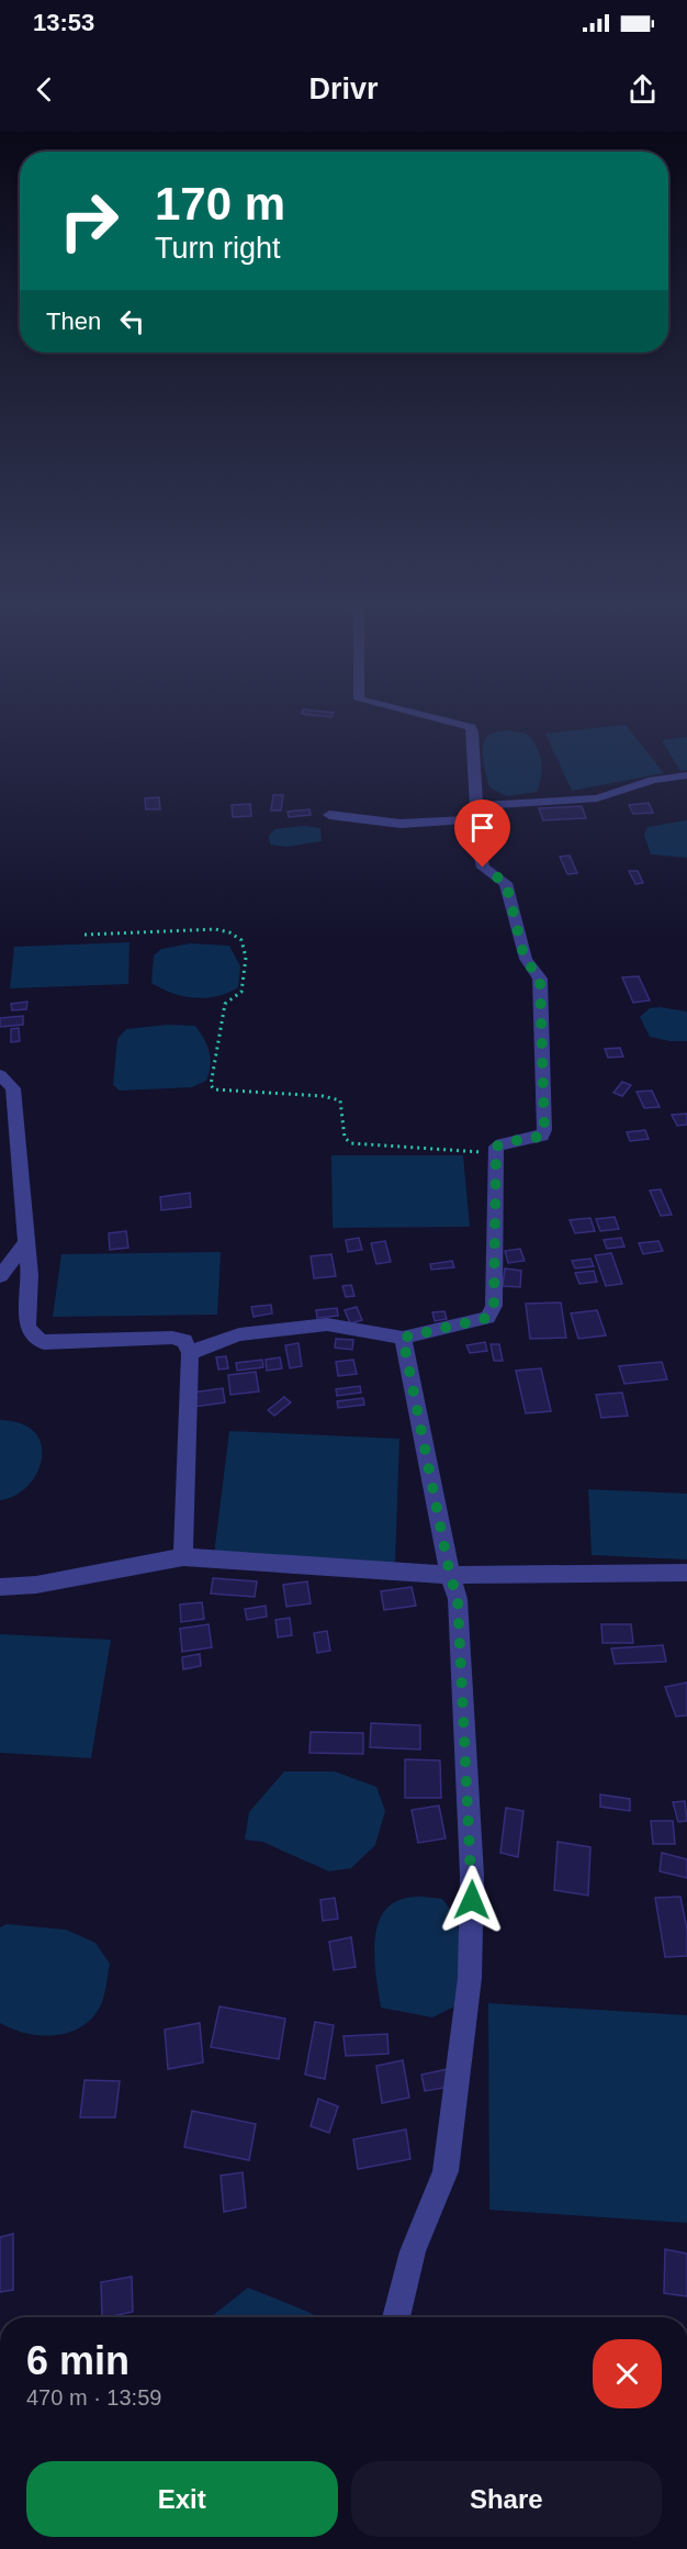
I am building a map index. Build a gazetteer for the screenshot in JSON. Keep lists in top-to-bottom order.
{
  "page": {
    "status": "13:53",
    "header": "Drivr",
    "turn": ["170 m", "Turn right"],
    "then": "Then",
    "heading": ["6 min", "470 m · 13:59"],
    "buttons": ["Exit", "Share"]
  }
}
